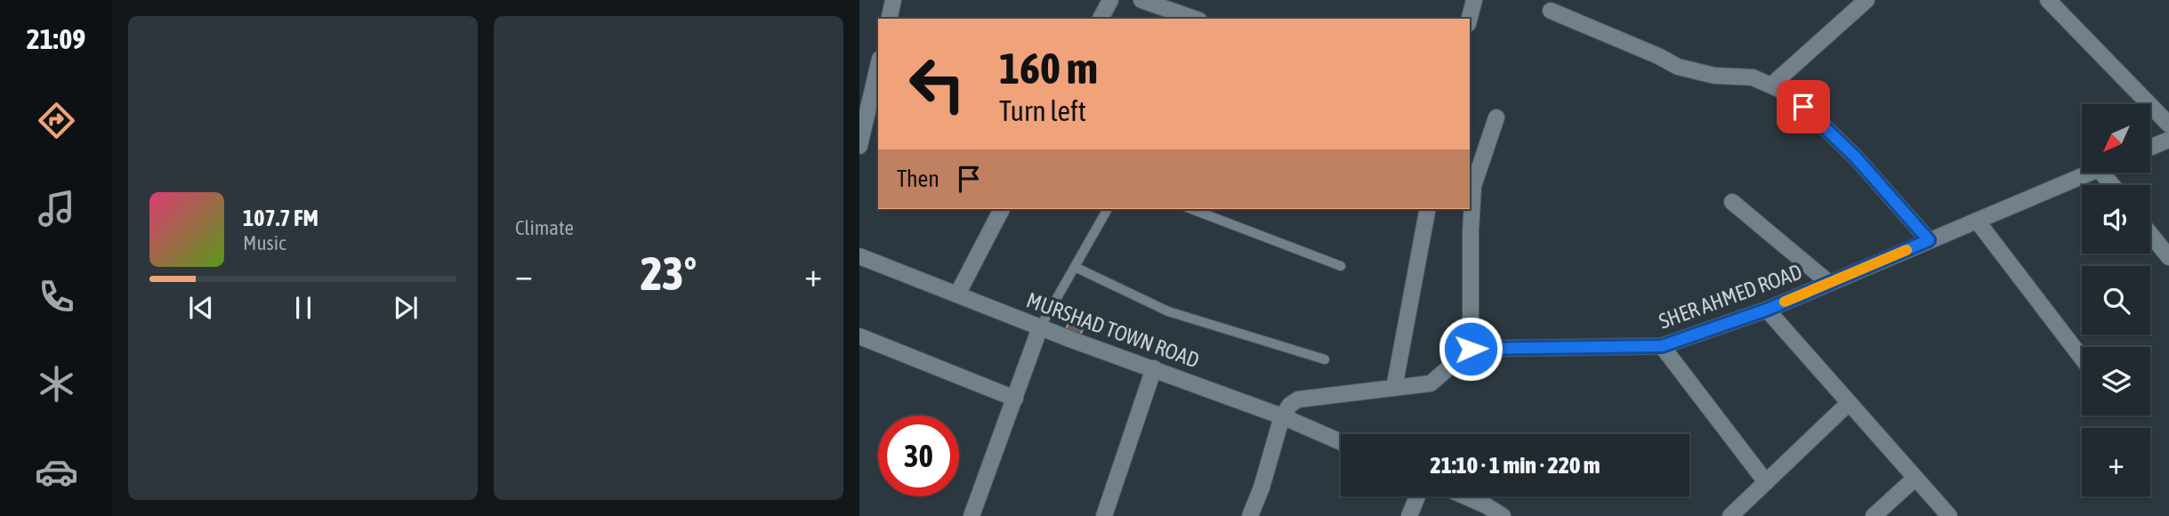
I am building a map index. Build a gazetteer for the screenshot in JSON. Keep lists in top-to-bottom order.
{
  "streets": {
    "street": ["SHER AHMED ROAD", "MURSHAD TOWN ROAD"]
  },
  "north": "bottom left",
  "page": {
    "tabs": "21:09",
    "tile": "Climate",
    "turn": ["160 m", "Turn left"],
    "map_buttons": "+",
    "then": "Then",
    "song": ["107.7 FM", "Music"],
    "heat": ["−", "23°", "+"],
    "limit": "30",
    "trip": "21:10 · 1 min · 220 m"
  }
}
